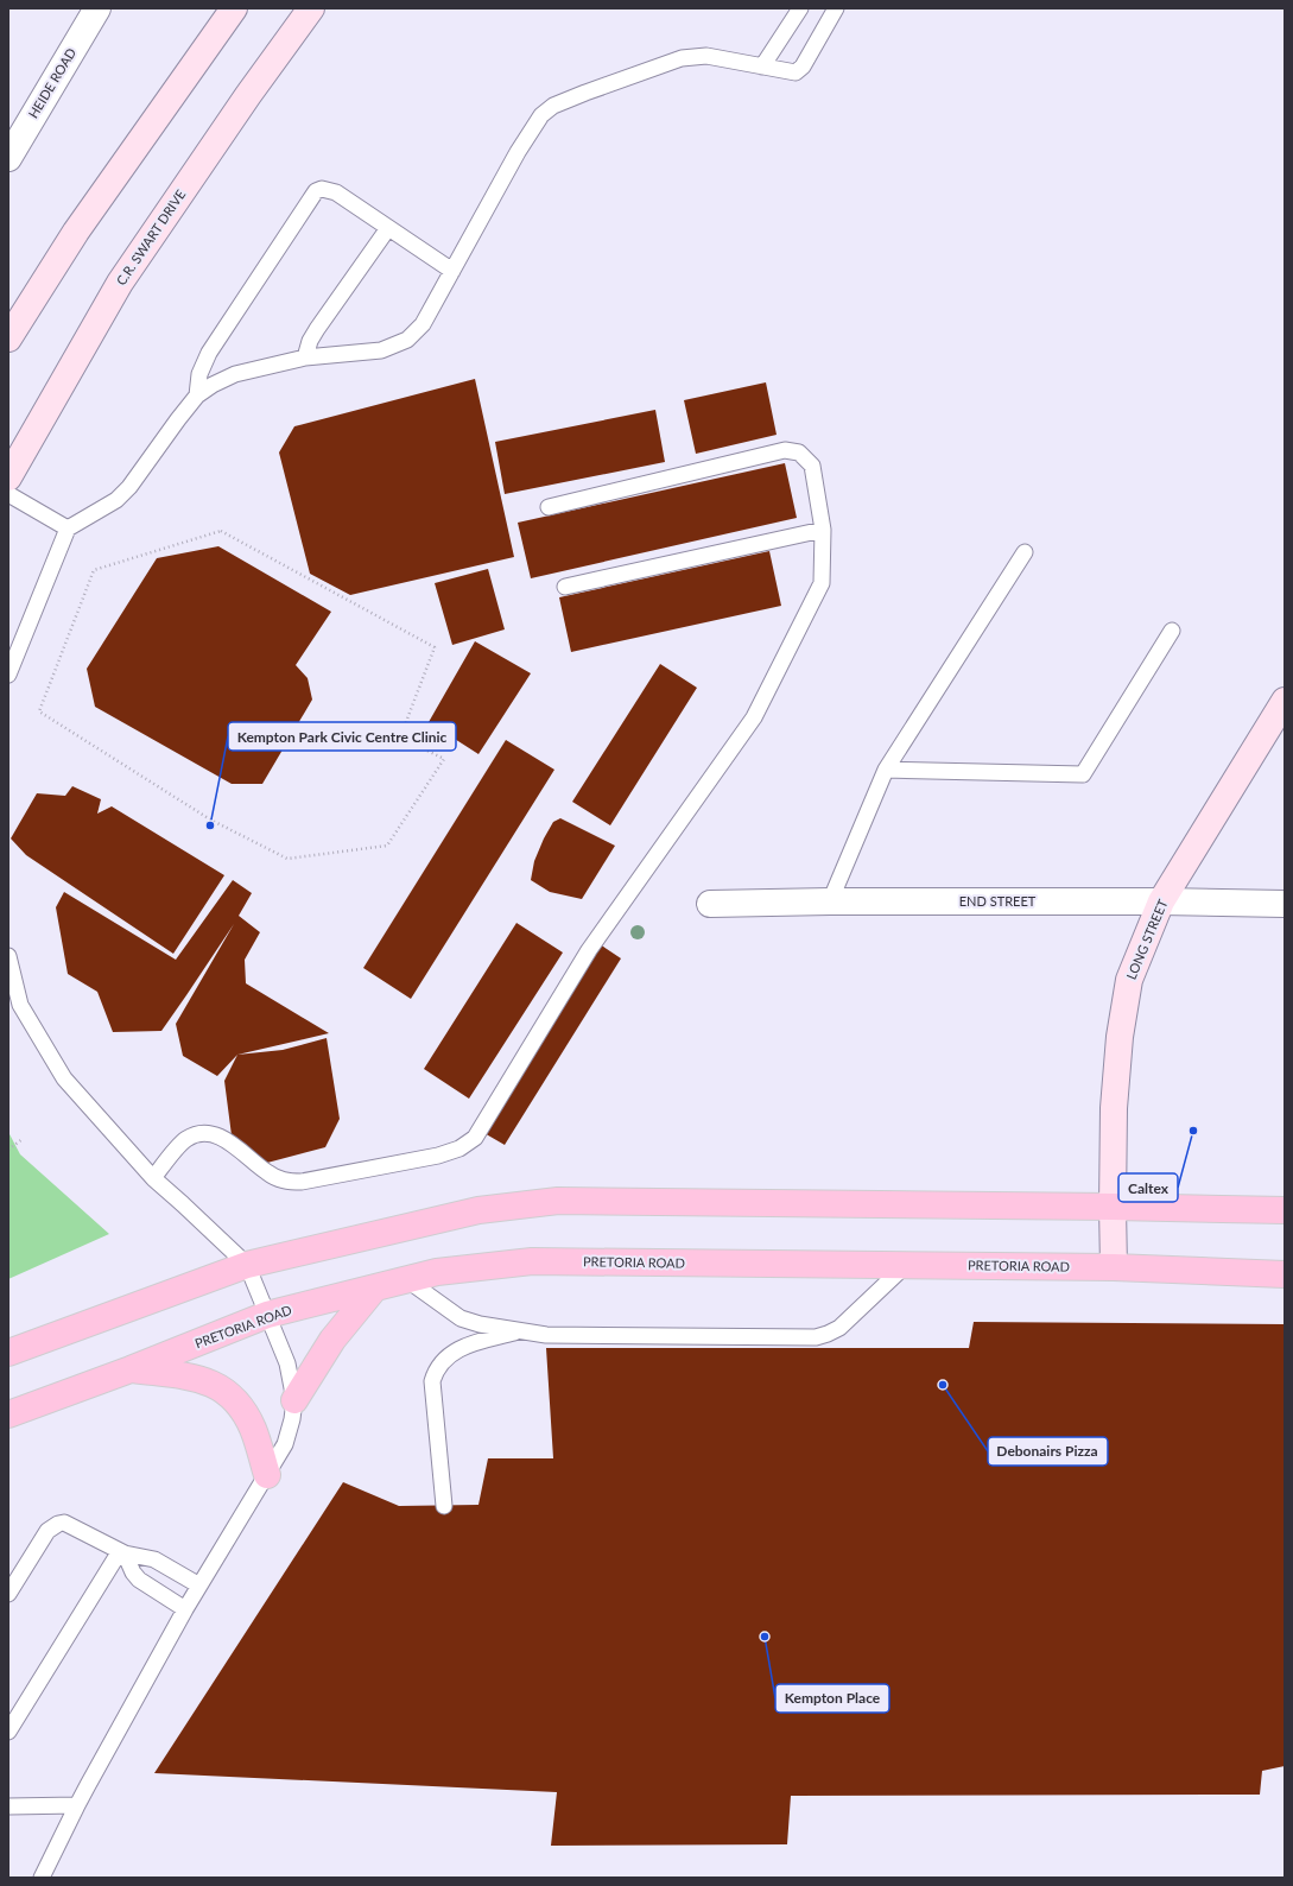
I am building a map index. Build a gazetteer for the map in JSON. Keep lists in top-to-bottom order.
{
  "streets": {
    "main road": ["C.R. SWART DRIVE", "LONG STREET", "PRETORIA ROAD"],
    "street": ["HEIDE ROAD", "END STREET"]
  },
  "crossings": [
    ["END STREET", "LONG STREET"],
    ["LONG STREET", "PRETORIA ROAD"]
  ],
  "places": [
    "Kempton Park Civic Centre Clinic",
    "Caltex",
    "Debonairs Pizza",
    "Kempton Place"
  ]
}
